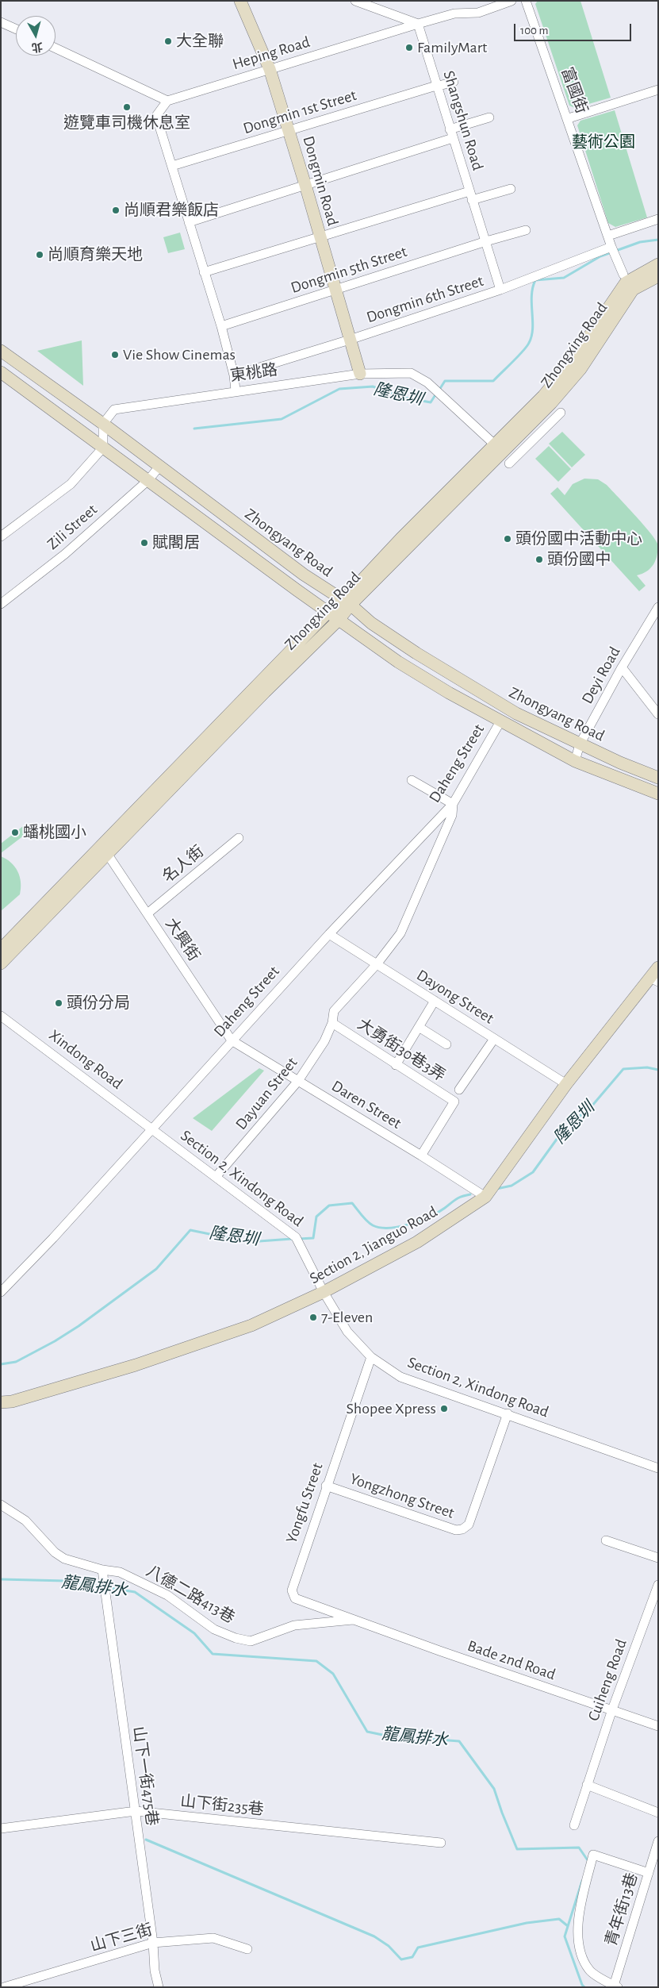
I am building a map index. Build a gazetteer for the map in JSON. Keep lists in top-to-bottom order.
{
  "streets": {
    "street": [
      "Heping Road",
      "富國街",
      "Dongmin 1st Street",
      "Shangshun Road",
      "Dongmin Road",
      "Dongmin 5th Street",
      "Dongmin 6th Street",
      "Zhongxing Road",
      "東桃路",
      "Zili Street",
      "Zhongyang Road",
      "Deyi Road",
      "Daheng Street",
      "名人街",
      "大興街",
      "Dayong Street",
      "大勇街30巷3弄",
      "Xindong Road",
      "Dayuan Street",
      "Daren Street",
      "Section 2, Xindong Road",
      "Section 2, Jianguo Road",
      "Yongzhong Street",
      "Yongfu Street",
      "八德二路413巷",
      "Bade 2nd Road",
      "Cuiheng Road",
      "山下一街475巷",
      "山下街235巷",
      "青年街13巷",
      "山下三街"
    ]
  },
  "crossings": [
    ["Heping Road", "Shangshun Road"],
    ["Heping Road", "Dongmin Road"],
    ["Dongmin 1st Street", "Shangshun Road"],
    ["Dongmin 1st Street", "Dongmin Road"],
    ["Shangshun Road", "Dongmin 5th Street"],
    ["Shangshun Road", "Dongmin 6th Street"],
    ["Dongmin Road", "Dongmin 5th Street"],
    ["Dongmin Road", "Dongmin 6th Street"],
    ["Dongmin Road", "東桃路"],
    ["Zhongxing Road", "東桃路"],
    ["Zhongxing Road", "Zhongyang Road"],
    ["Zhongxing Road", "大興街"],
    ["東桃路", "Zhongyang Road"],
    ["Zili Street", "Zhongyang Road"],
    ["Zhongyang Road", "Deyi Road"],
    ["Zhongyang Road", "Daheng Street"],
    ["Daheng Street", "大興街"],
    ["Daheng Street", "Dayong Street"],
    ["Daheng Street", "Xindong Road"],
    ["Daheng Street", "Dayuan Street"],
    ["Daheng Street", "Daren Street"],
    ["Daheng Street", "Section 2, Xindong Road"],
    ["名人街", "大興街"],
    ["大興街", "Daren Street"],
    ["Dayong Street", "Dayuan Street"],
    ["Dayong Street", "Section 2, Jianguo Road"],
    ["大勇街30巷3弄", "Dayuan Street"],
    ["大勇街30巷3弄", "Daren Street"],
    ["Xindong Road", "Section 2, Xindong Road"],
    ["Dayuan Street", "Daren Street"],
    ["Dayuan Street", "Section 2, Xindong Road"],
    ["Daren Street", "Section 2, Jianguo Road"],
    ["Section 2, Xindong Road", "Section 2, Jianguo Road"],
    ["Section 2, Xindong Road", "Yongzhong Street"],
    ["Section 2, Xindong Road", "Yongfu Street"],
    ["Yongzhong Street", "Yongfu Street"],
    ["Yongfu Street", "八德二路413巷"],
    ["Yongfu Street", "Bade 2nd Road"],
    ["八德二路413巷", "Bade 2nd Road"],
    ["八德二路413巷", "山下一街475巷"],
    ["Bade 2nd Road", "Cuiheng Road"],
    ["山下一街475巷", "山下街235巷"],
    ["山下一街475巷", "山下三街"]
  ],
  "water": ["隆恩圳", "龍鳳排水"],
  "parks": ["藝術公園"],
  "places": [
    "大全聯",
    "FamilyMart",
    "遊覽車司機休息室",
    "尚順君樂飯店",
    "尚順育樂天地",
    "Vie Show Cinemas",
    "頭份國中活動中心",
    "賦閣居",
    "頭份國中",
    "蟠桃國小",
    "頭份分局",
    "7-Eleven",
    "Shopee Xpress"
  ],
  "scale_bar": "100 m",
  "north": "bottom"
}
